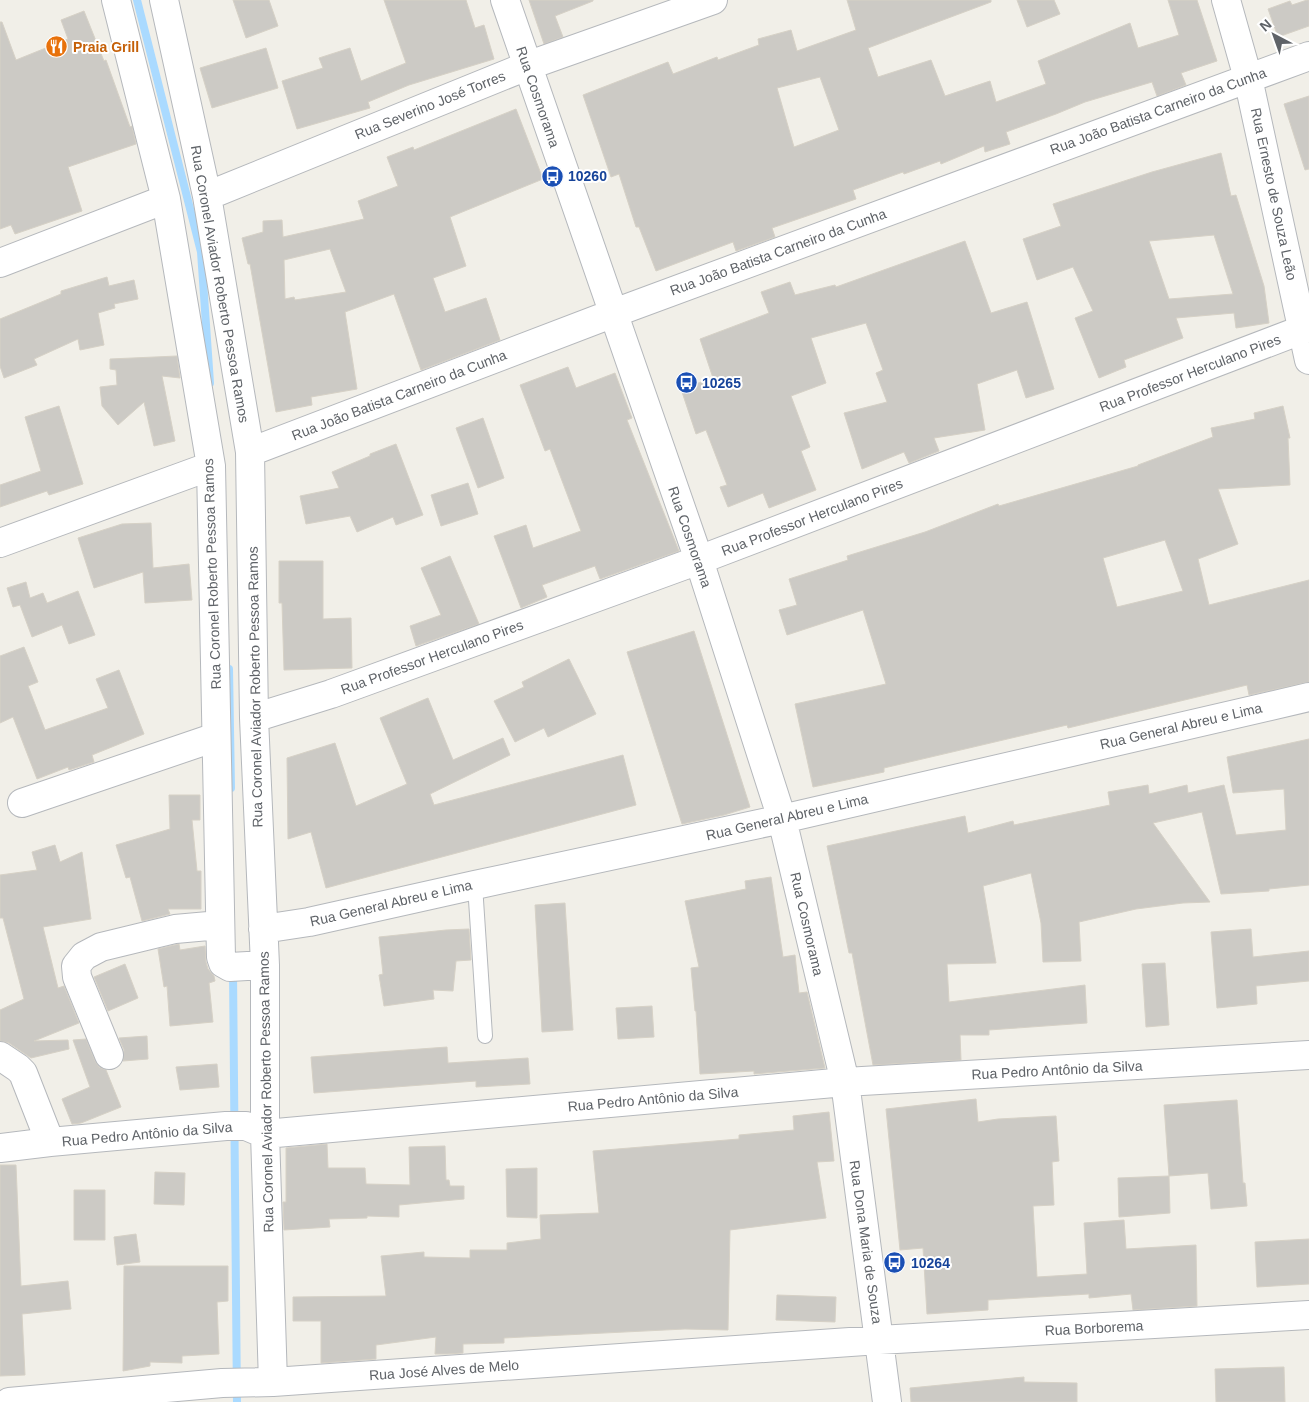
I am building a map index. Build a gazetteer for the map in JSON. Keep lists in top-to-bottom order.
{
  "streets": {
    "street": [
      "Rua Cosmorama",
      "Rua Severino José Torres",
      "Rua João Batista Carneiro da Cunha",
      "Rua Ernesto de Souza Leão",
      "Rua Coronel Aviador Roberto Pessoa Ramos",
      "Rua Professor Herculano Pires",
      "Rua Coronel Roberto Pessoa Ramos",
      "Rua General Abreu e Lima",
      "Rua Pedro Antônio da Silva",
      "Rua Dona Maria de Souza",
      "Rua Borborema",
      "Rua José Alves de Melo"
    ]
  },
  "crossings": [
    ["Rua Cosmorama", "Rua Severino José Torres"],
    ["Rua Cosmorama", "Rua João Batista Carneiro da Cunha"],
    ["Rua Cosmorama", "Rua Professor Herculano Pires"],
    ["Rua Cosmorama", "Rua General Abreu e Lima"],
    ["Rua Cosmorama", "Rua Pedro Antônio da Silva"],
    ["Rua Cosmorama", "Rua Dona Maria de Souza"],
    ["Rua Severino José Torres", "Rua Coronel Aviador Roberto Pessoa Ramos"],
    ["Rua João Batista Carneiro da Cunha", "Rua Ernesto de Souza Leão"],
    ["Rua João Batista Carneiro da Cunha", "Rua Coronel Aviador Roberto Pessoa Ramos"],
    ["Rua Ernesto de Souza Leão", "Rua Professor Herculano Pires"],
    ["Rua Coronel Aviador Roberto Pessoa Ramos", "Rua Professor Herculano Pires"],
    ["Rua Coronel Aviador Roberto Pessoa Ramos", "Rua Coronel Roberto Pessoa Ramos"],
    ["Rua Coronel Aviador Roberto Pessoa Ramos", "Rua General Abreu e Lima"],
    ["Rua Coronel Aviador Roberto Pessoa Ramos", "Rua Pedro Antônio da Silva"],
    ["Rua Coronel Aviador Roberto Pessoa Ramos", "Rua José Alves de Melo"],
    ["Rua Pedro Antônio da Silva", "Rua Dona Maria de Souza"],
    ["Rua Dona Maria de Souza", "Rua Borborema"],
    ["Rua Dona Maria de Souza", "Rua José Alves de Melo"],
    ["Rua Borborema", "Rua José Alves de Melo"]
  ],
  "places": {
    "restaurant": ["Praia Grill"],
    "bus stop": ["10260", "10265", "10264"]
  },
  "north": "top left"
}
